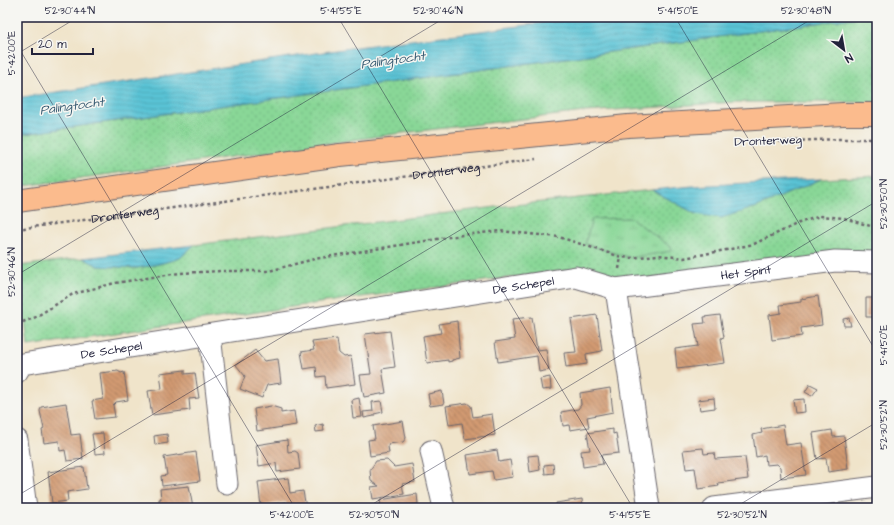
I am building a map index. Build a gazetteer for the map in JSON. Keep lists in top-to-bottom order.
{
  "streets": {
    "main road": ["Dronterweg"],
    "street": ["Het Spint", "De Schepel"]
  },
  "crossings": [
    ["Het Spint", "De Schepel"]
  ],
  "water": ["Palingtocht"],
  "scale_bar": "20 m",
  "north": "bottom right",
  "coordinates": [
    "52°30'44\"N",
    "5°41'55\"E",
    "52°30'46\"N",
    "5°41'50\"E",
    "52°30'48\"N",
    "5°42'00\"E",
    "52°30'50\"N",
    "52°30'52\"N"
  ]
}
